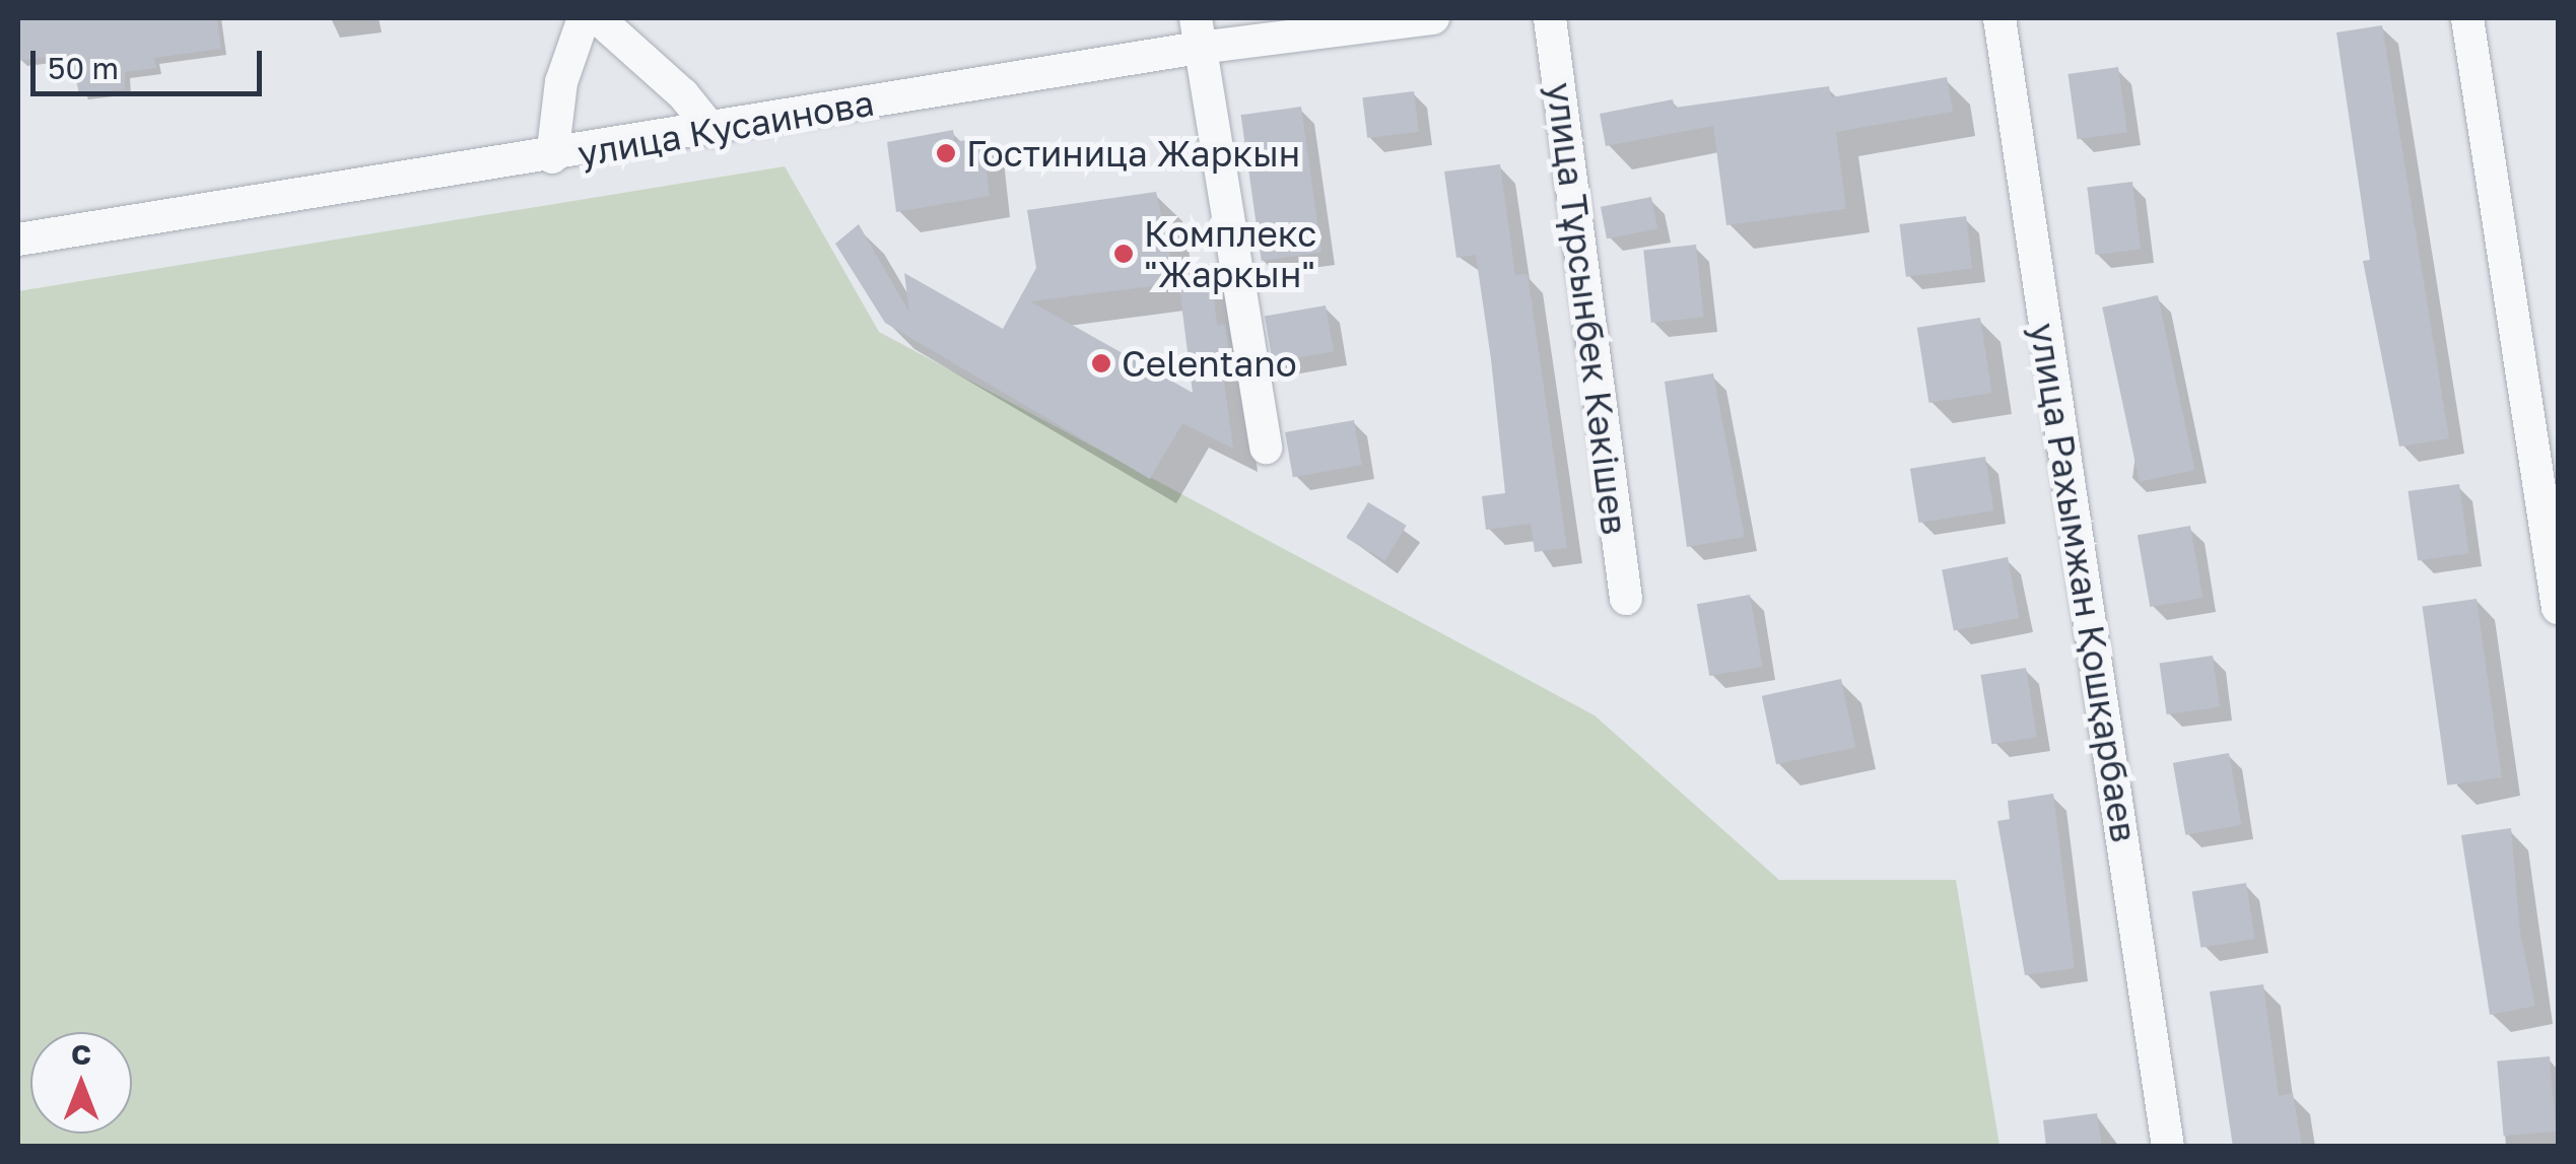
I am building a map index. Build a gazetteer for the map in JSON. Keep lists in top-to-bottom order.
{
  "streets": {
    "street": ["улица Кусаинова", "улица Тұрсынбек Кәкішев", "улица Рахымжан Қошқарбаев"]
  },
  "places": ["Гостиница Жаркын", "Комплекс \"Жаркын\"", "Celentano"],
  "scale_bar": "50 m",
  "north": "top"
}
